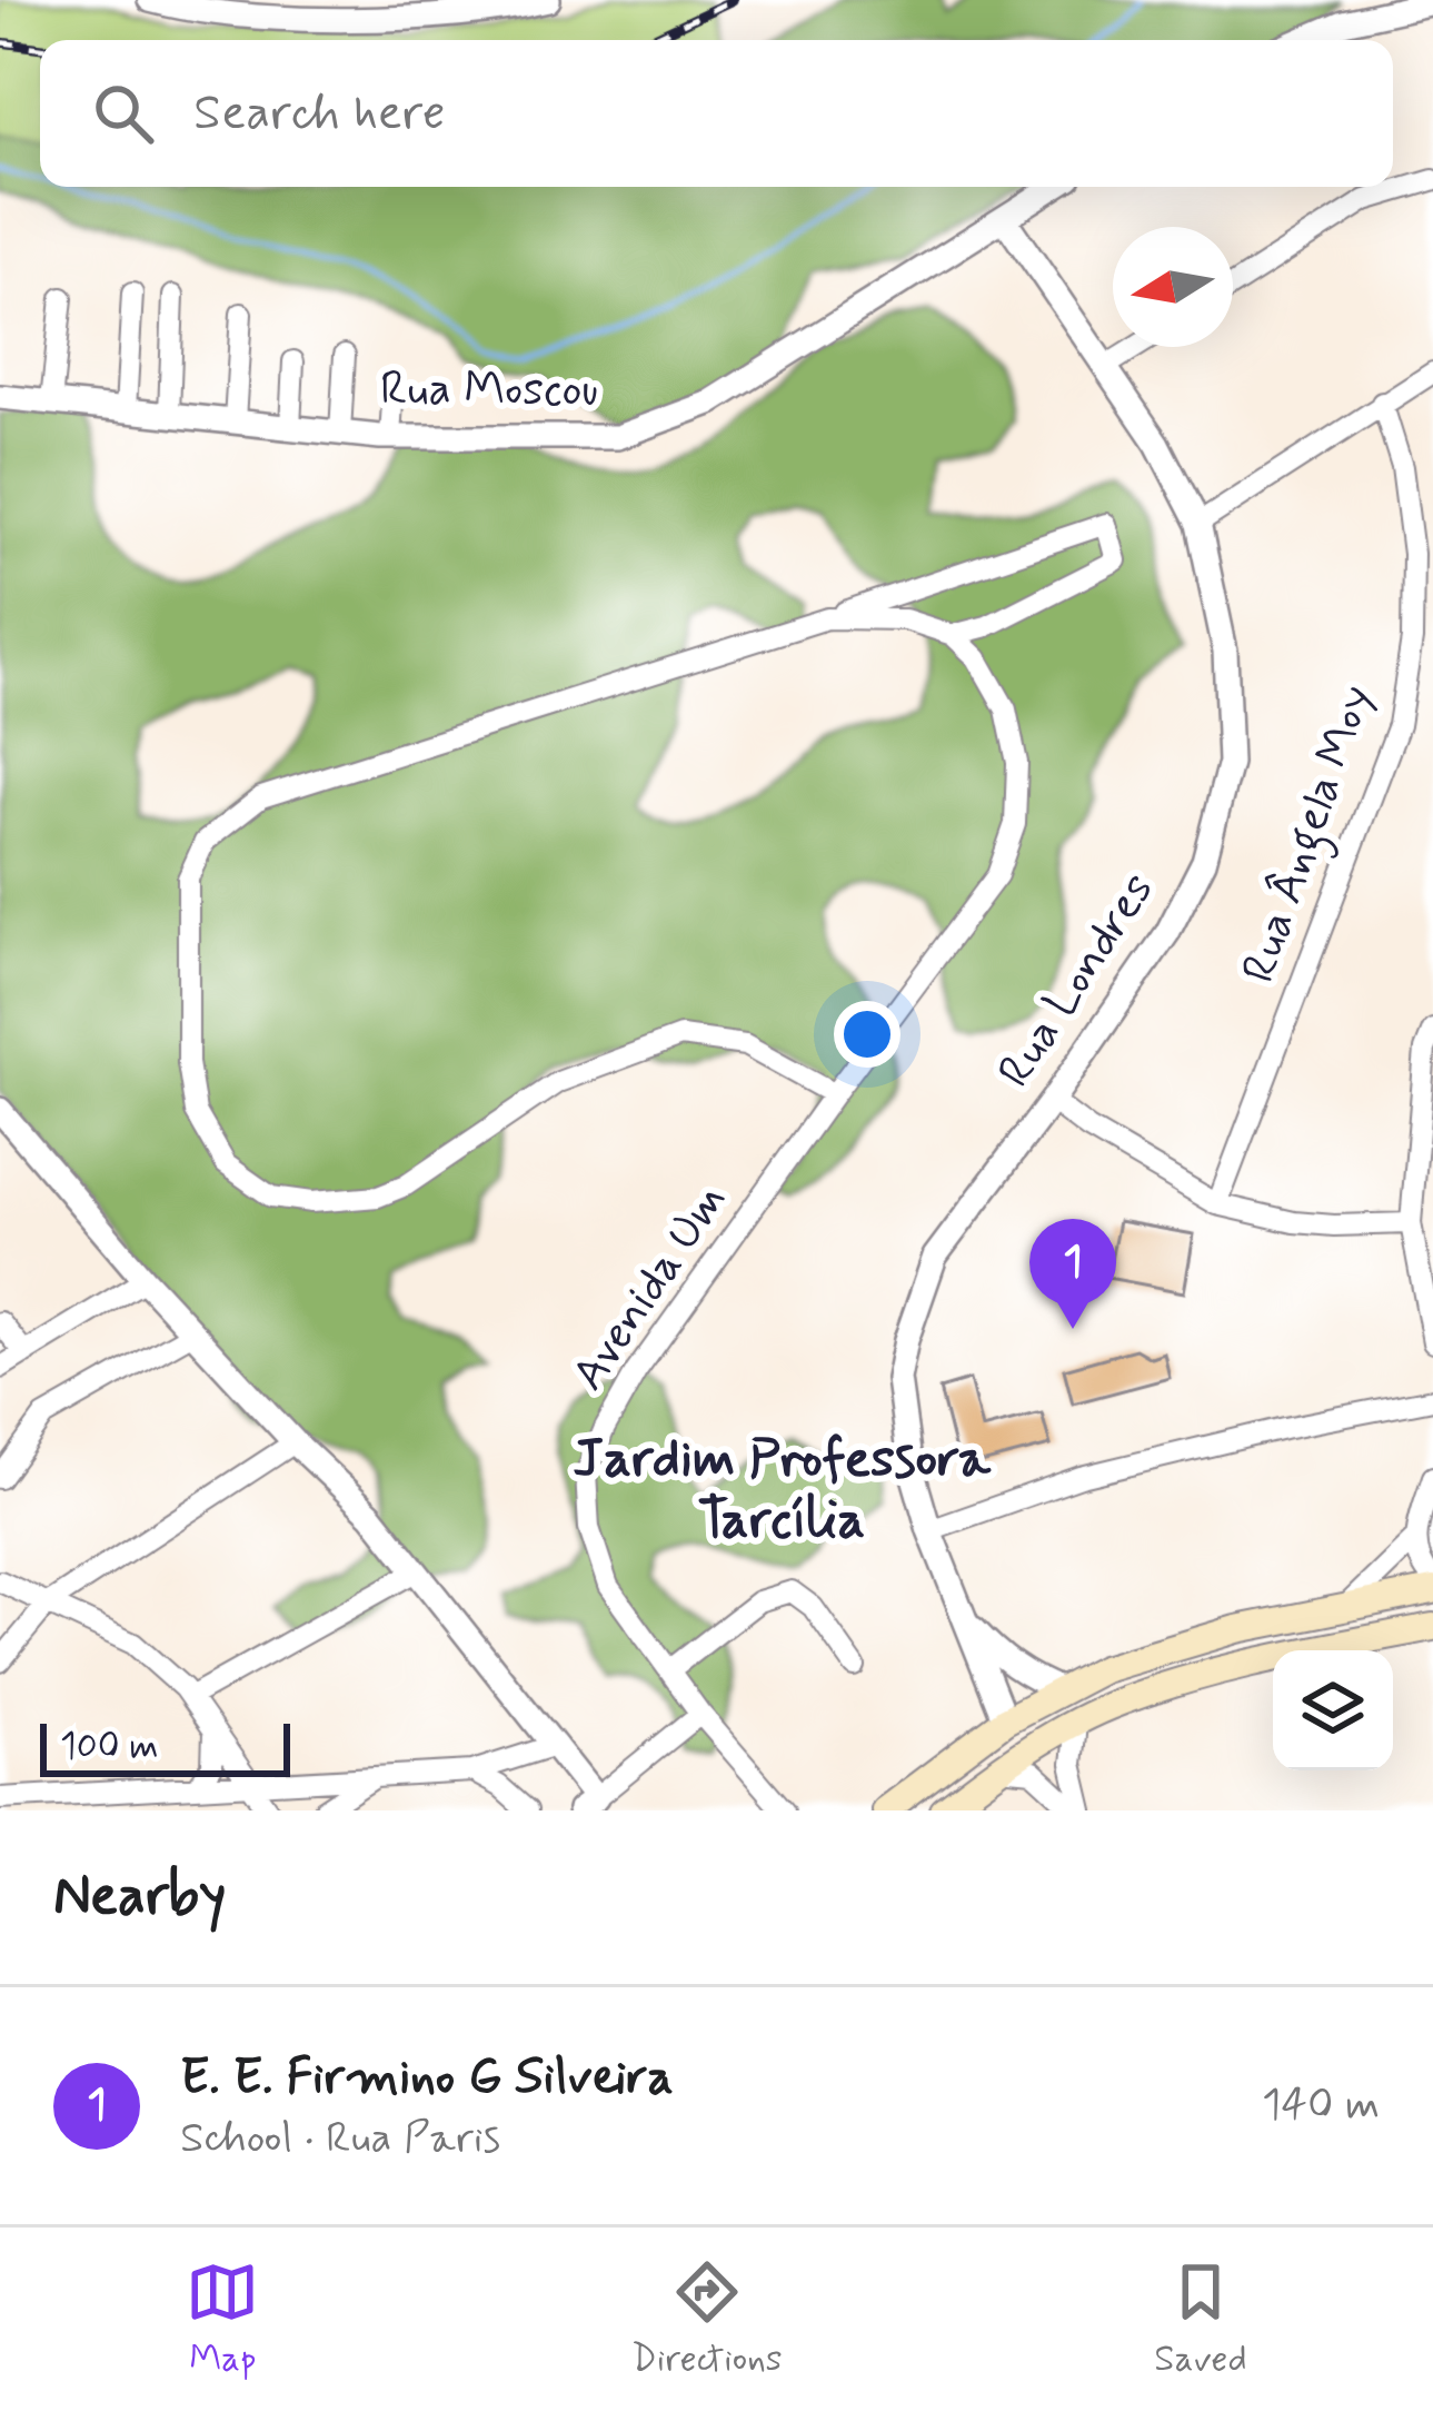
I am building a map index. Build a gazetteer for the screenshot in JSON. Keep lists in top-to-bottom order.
{
  "streets": {
    "street": [
      "Rua Moscou",
      "Rua Ângela Moy",
      "Rua Londres",
      "Avenida Um"
    ]
  },
  "crossings": [
    ["Rua Moscou", "Rua Londres"]
  ],
  "districts": ["Jardim Professora Tarcília"],
  "scale_bar": "100 m",
  "north": "left",
  "page": {
    "search": "Search here",
    "pins": "1",
    "scale": "100 m",
    "heading": "Nearby",
    "list": [
      {
        "mark": "1",
        "name": "E. E. Firmino G Silveira",
        "note": "School · Rua Paris",
        "value": "140 m"
      }
    ],
    "nav": ["Map", "Directions", "Saved"]
  }
}
